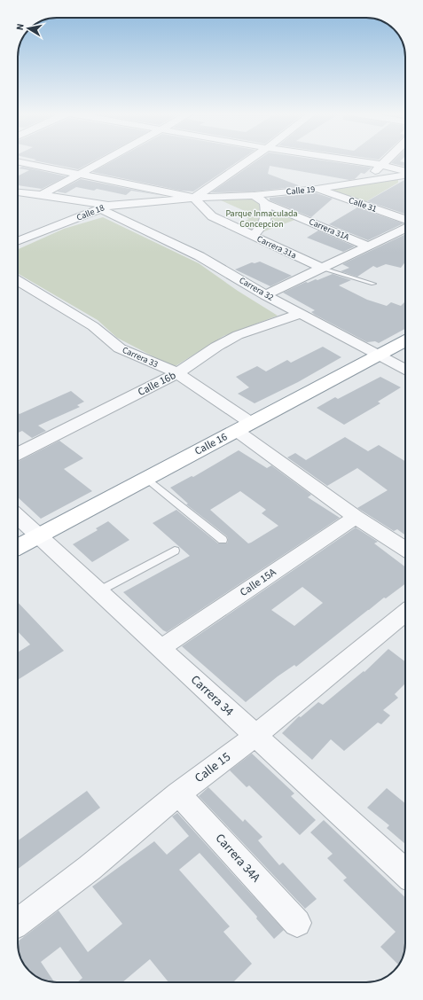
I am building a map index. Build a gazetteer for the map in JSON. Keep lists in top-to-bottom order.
{
  "streets": {
    "highway": ["Calle 16"],
    "street": [
      "Calle 19",
      "Calle 31",
      "Calle 18",
      "Carrera 31A",
      "Carrera 31a",
      "Carrera 32",
      "Carrera 33",
      "Calle 16b",
      "Calle 15A",
      "Carrera 34",
      "Calle 15",
      "Carrera 34A"
    ]
  },
  "crossings": [
    ["Calle 19", "Calle 31"],
    ["Calle 19", "Calle 18"],
    ["Calle 19", "Carrera 31A"],
    ["Calle 19", "Carrera 31a"],
    ["Calle 18", "Carrera 31a"],
    ["Calle 18", "Carrera 32"],
    ["Carrera 32", "Calle 16b"],
    ["Carrera 32", "Calle 16"],
    ["Carrera 33", "Calle 16b"],
    ["Carrera 33", "Calle 16"],
    ["Carrera 33", "Calle 15A"],
    ["Calle 16", "Carrera 34"],
    ["Calle 15A", "Carrera 34"],
    ["Carrera 34", "Calle 15"],
    ["Calle 15", "Carrera 34A"]
  ],
  "parks": ["Parque Inmaculada Concepcion"],
  "north": "left"
}
